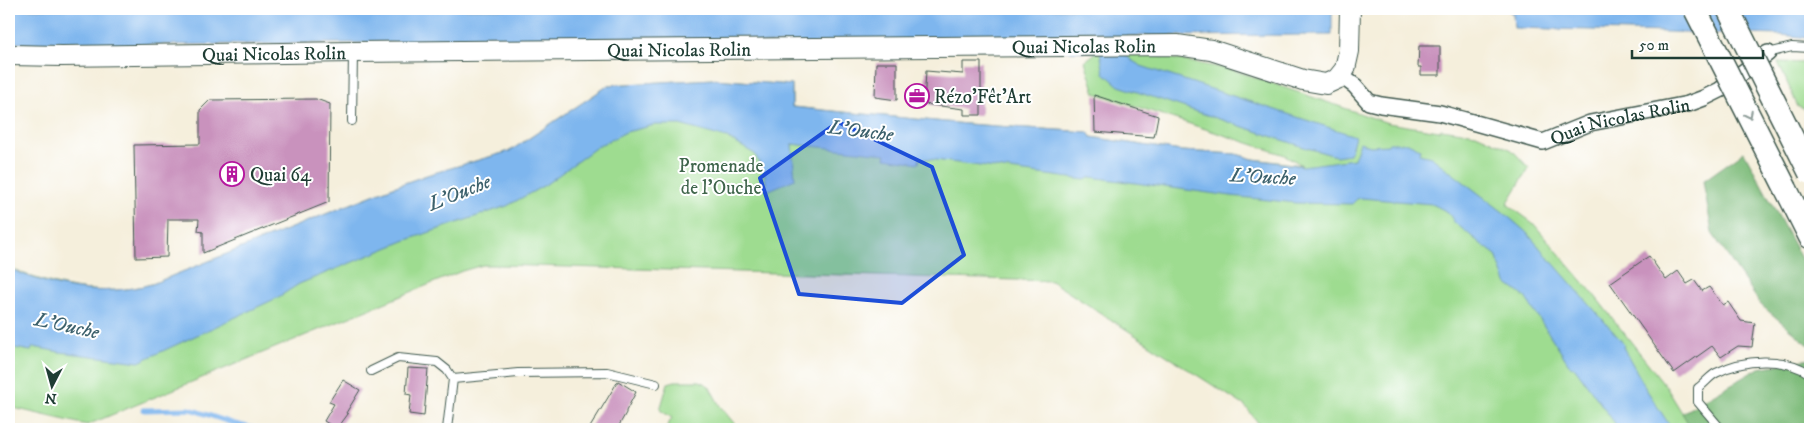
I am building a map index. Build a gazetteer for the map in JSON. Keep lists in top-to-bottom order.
{
  "streets": {
    "street": ["Quai Nicolas Rolin"]
  },
  "water": ["L'Ouche"],
  "parks": ["Promenade de l'Ouche"],
  "places": {
    "office": ["Rézo'Fêt'Art"],
    "building": ["Quai 64"]
  },
  "scale_bar": "50 m",
  "north": "bottom"
}
